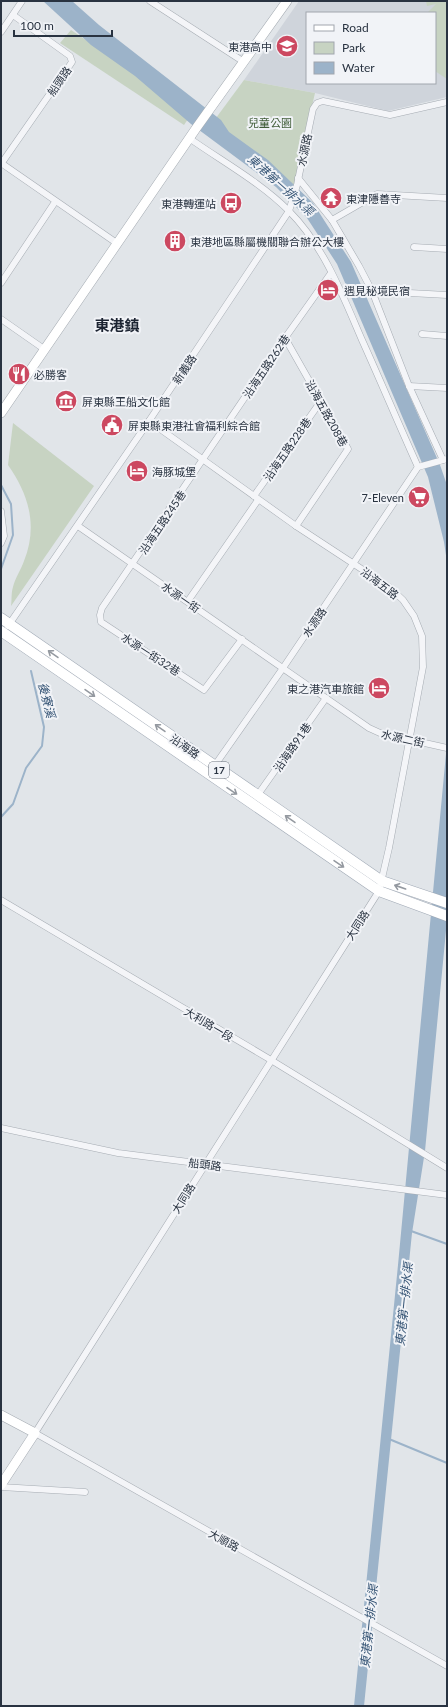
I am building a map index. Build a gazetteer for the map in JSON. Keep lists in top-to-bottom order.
{
  "streets": {
    "main road": [
      "沿海路",
      "17",
      "大同路",
      "大順路"
    ],
    "street": [
      "船頭路",
      "水源路",
      "沿海五路262巷",
      "新義路",
      "沿海五路208巷",
      "沿海五路228巷",
      "沿海五路245巷",
      "沿海五路",
      "水源一街",
      "水源一街32巷",
      "水源二街",
      "沿海路91巷",
      "大利路一段"
    ]
  },
  "crossings": [
    ["船頭路", "大同路"],
    ["水源路", "新義路"],
    ["水源路", "沿海五路"],
    ["水源路", "水源一街"],
    ["水源路", "水源二街"],
    ["水源路", "沿海路"],
    ["沿海五路262巷", "沿海五路208巷"],
    ["沿海五路262巷", "沿海五路245巷"],
    ["沿海五路262巷", "沿海五路"],
    ["新義路", "沿海五路"],
    ["新義路", "水源一街"],
    ["新義路", "沿海路"],
    ["沿海五路208巷", "沿海五路228巷"],
    ["沿海五路208巷", "沿海五路"],
    ["沿海五路228巷", "沿海五路"],
    ["沿海五路228巷", "水源一街"],
    ["沿海五路245巷", "沿海五路"],
    ["沿海五路245巷", "水源一街"],
    ["沿海五路245巷", "水源一街32巷"],
    ["沿海五路", "水源二街"],
    ["沿海五路", "沿海路"],
    ["沿海五路", "大同路"],
    ["水源一街", "水源一街32巷"],
    ["水源一街", "水源二街"],
    ["水源二街", "沿海路91巷"],
    ["沿海路", "沿海路91巷"],
    ["沿海路", "大同路"],
    ["大同路", "大利路一段"],
    ["大同路", "大順路"]
  ],
  "districts": ["東港鎮"],
  "water": ["東港第一排水渠", "後寮溪"],
  "parks": ["兒童公園"],
  "places": {
    "school or university": ["東港高中"],
    "temple": ["東津隱善寺"],
    "bus stop": ["東港轉運站"],
    "building": ["東港地區縣屬機關聯合辦公大樓"],
    "hotel": ["遇見秘境民宿", "海豚城堡", "東之港汽車旅館"],
    "restaurant": ["必勝客"],
    "museum": ["屏東縣王船文化館"],
    "public building": ["屏東縣東港社會福利綜合館"],
    "supermarket": ["7-Eleven"]
  },
  "legend": ["Road", "Park", "Water"],
  "scale_bar": "100 m"
}
